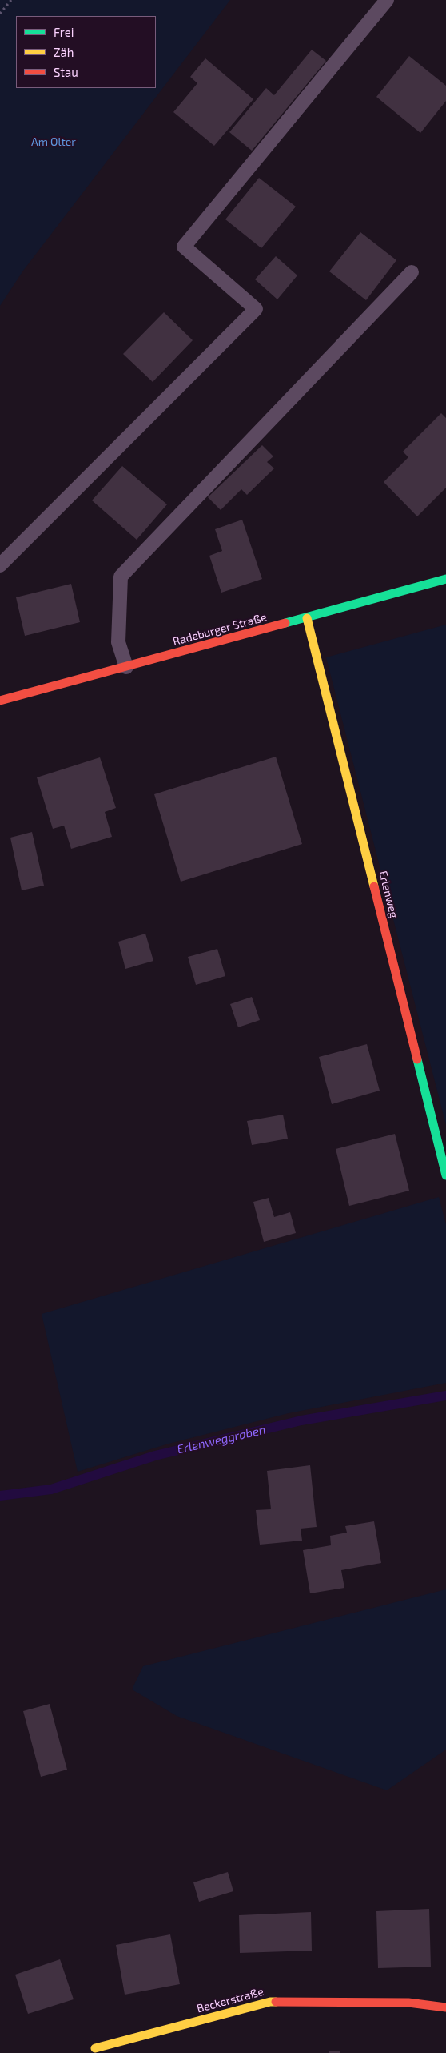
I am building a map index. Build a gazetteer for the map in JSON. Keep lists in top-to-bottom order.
{
  "streets": {
    "street": ["Radeburger Straße", "Erlenweg", "Beckerstraße"]
  },
  "crossings": [
    ["Radeburger Straße", "Erlenweg"]
  ],
  "water": ["Erlenweggraben"],
  "parks": ["Am Olter"],
  "legend": ["Frei", "Zäh", "Stau"]
}
